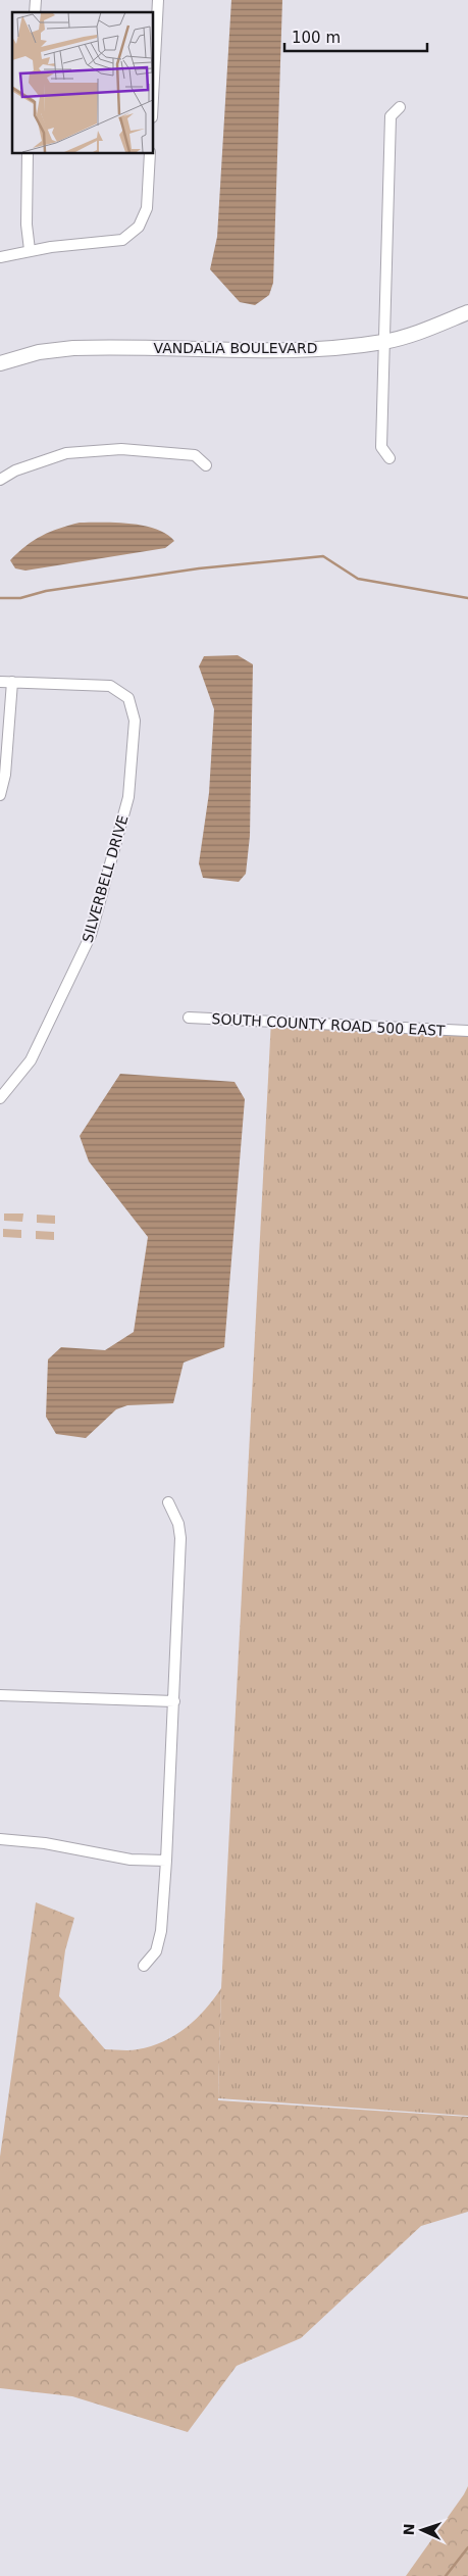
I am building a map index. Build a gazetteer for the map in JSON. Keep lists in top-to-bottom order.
{
  "streets": {
    "street": ["VANDALIA BOULEVARD", "SILVERBELL DRIVE", "SOUTH COUNTY ROAD 500 EAST"]
  },
  "scale_bar": "100 m",
  "north": "left"
}
